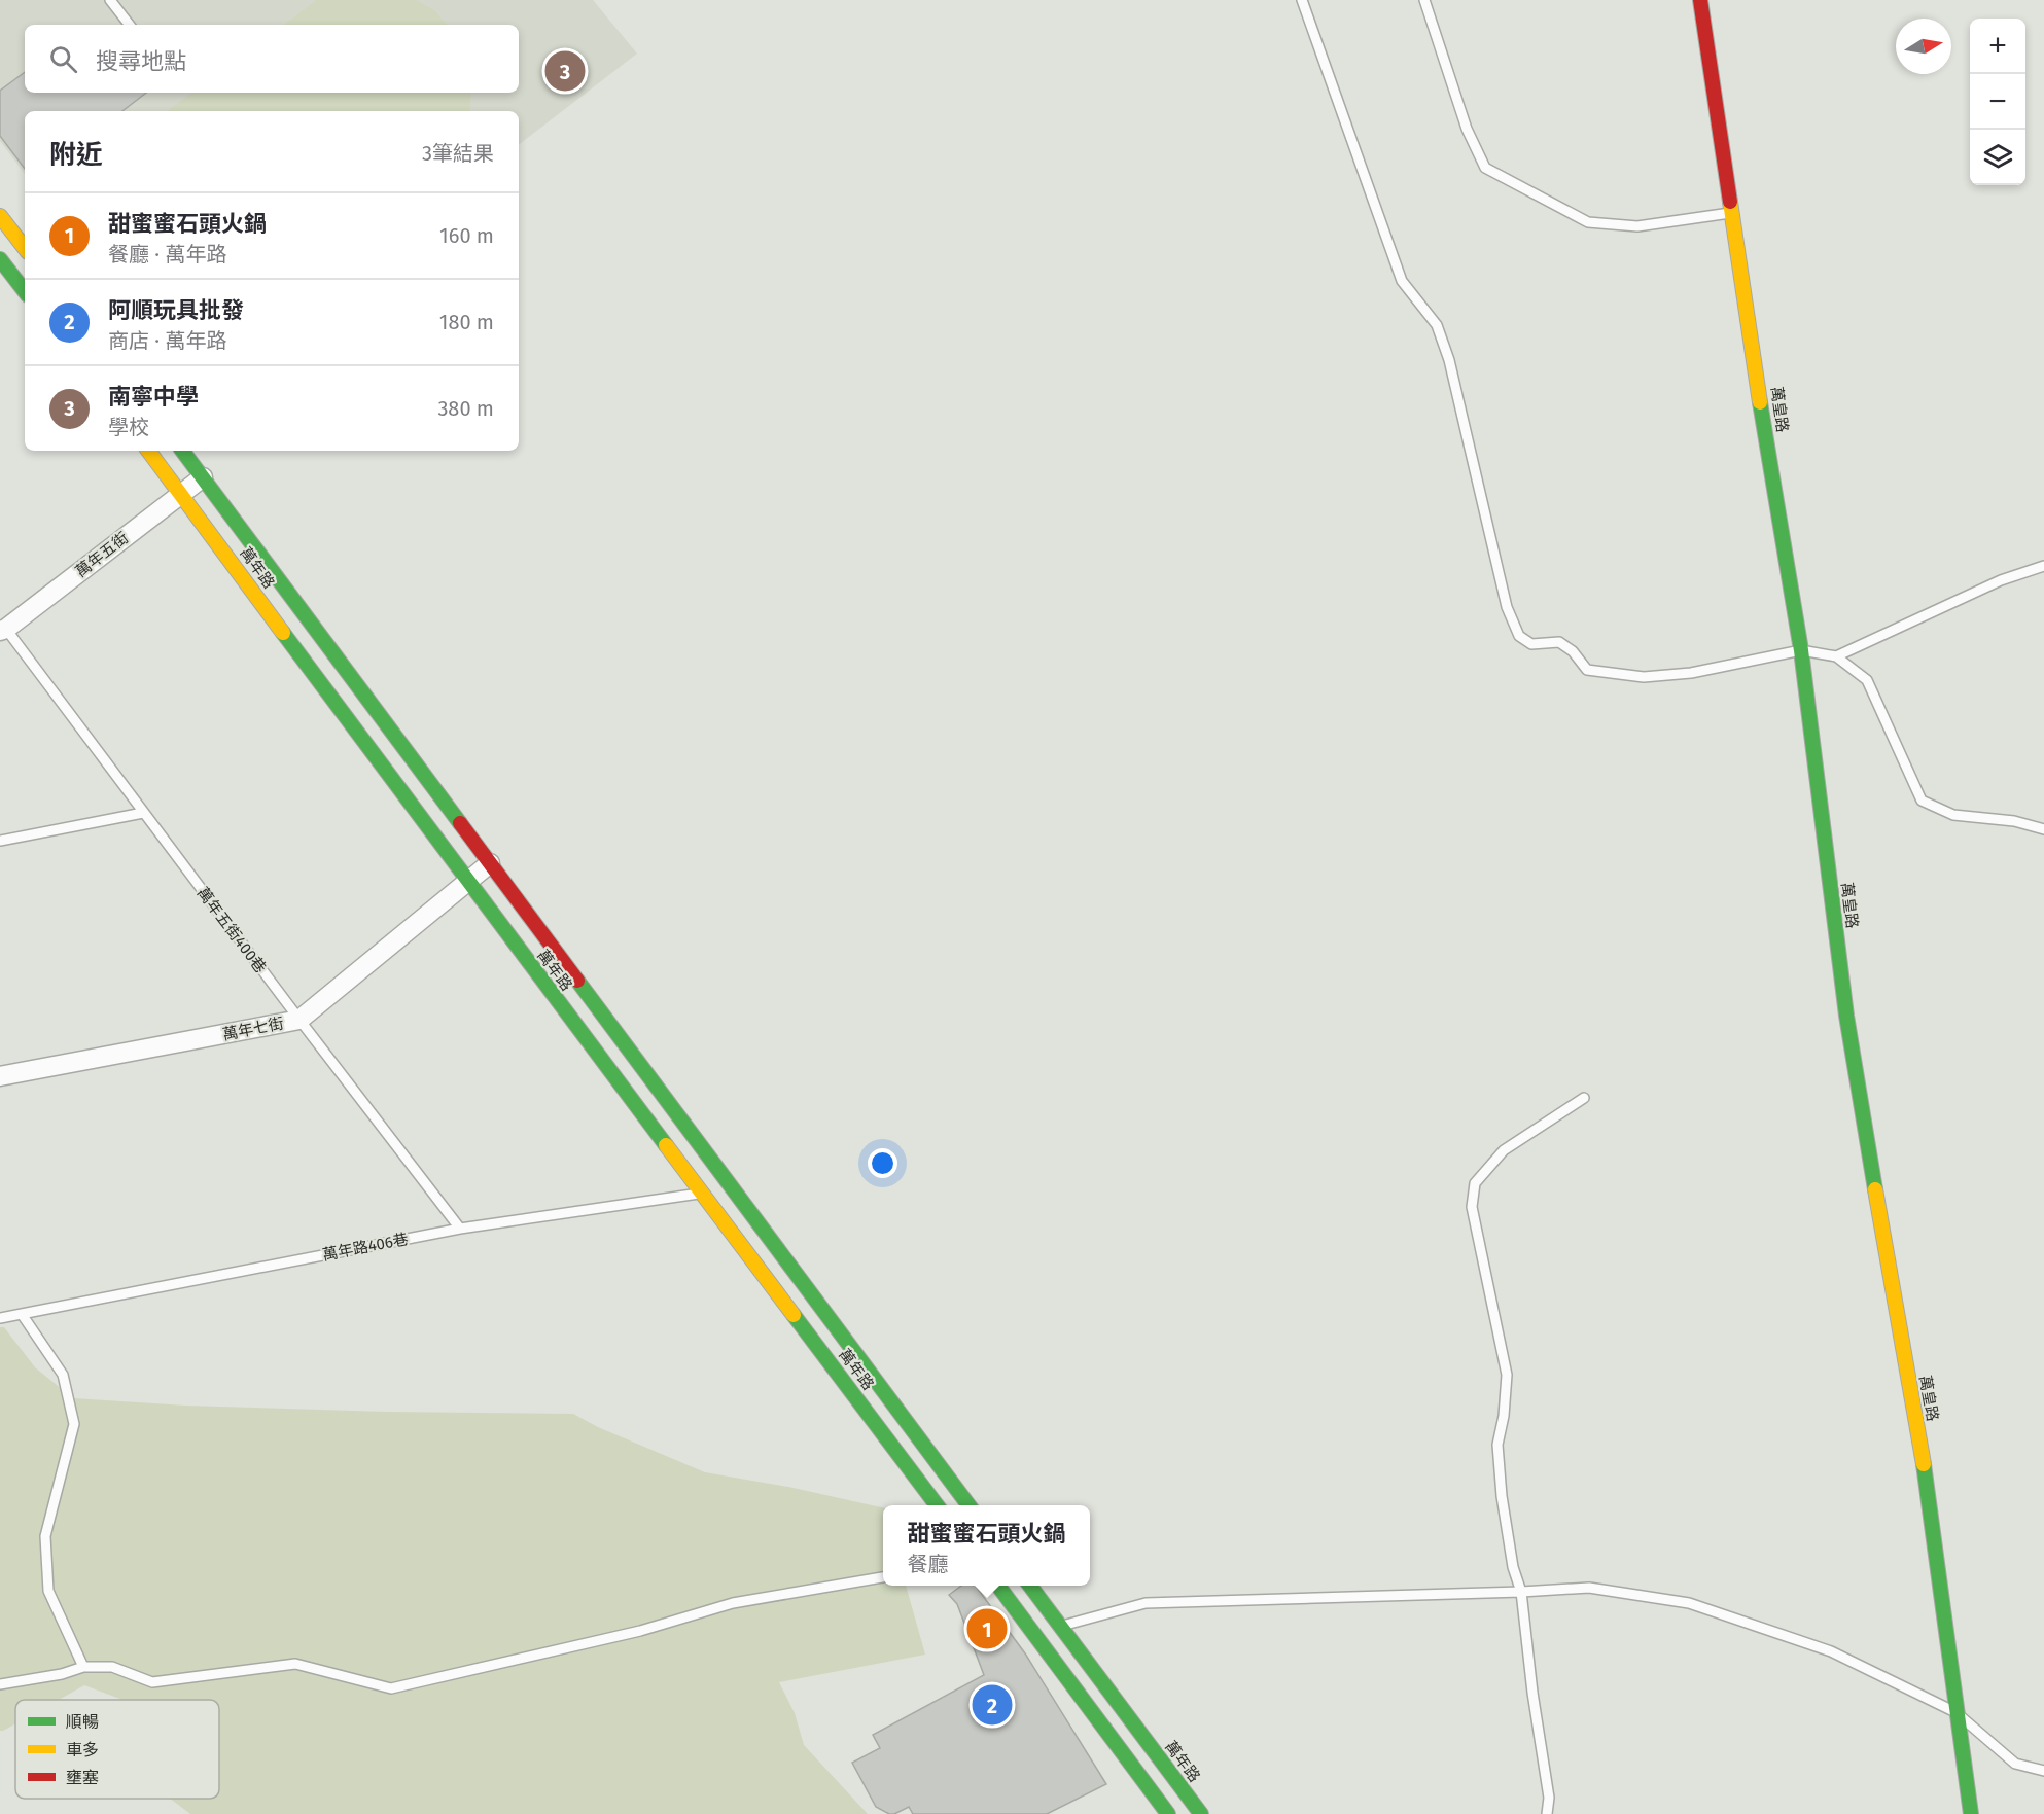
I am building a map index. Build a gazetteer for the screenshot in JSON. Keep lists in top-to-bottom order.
{
  "streets": {
    "street": [
      "萬皇路",
      "萬年五街",
      "萬年路",
      "萬年七街",
      "萬年路406巷"
    ],
    "lane": ["萬年五街400巷"]
  },
  "crossings": [
    ["萬年五街", "萬年路"],
    ["萬年五街", "萬年五街400巷"],
    ["萬年路", "萬年七街"],
    ["萬年路", "萬年路406巷"],
    ["萬年五街400巷", "萬年七街"],
    ["萬年五街400巷", "萬年路406巷"]
  ],
  "legend": ["順暢", "車多", "壅塞"],
  "north": "right",
  "page": {
    "map_buttons": ["+", "−"],
    "search": "搜尋地點",
    "pins": ["3", "1", "2"],
    "heading": ["附近", "3筆結果"],
    "list": [
      {
        "mark": "1",
        "name": "甜蜜蜜石頭火鍋",
        "note": "餐廳 · 萬年路",
        "value": "160 m"
      },
      {
        "mark": "2",
        "name": "阿順玩具批發",
        "note": "商店 · 萬年路",
        "value": "180 m"
      },
      {
        "mark": "3",
        "name": "南寧中學",
        "note": "學校",
        "value": "380 m"
      }
    ],
    "popup": ["甜蜜蜜石頭火鍋", "餐廳"]
  }
}
